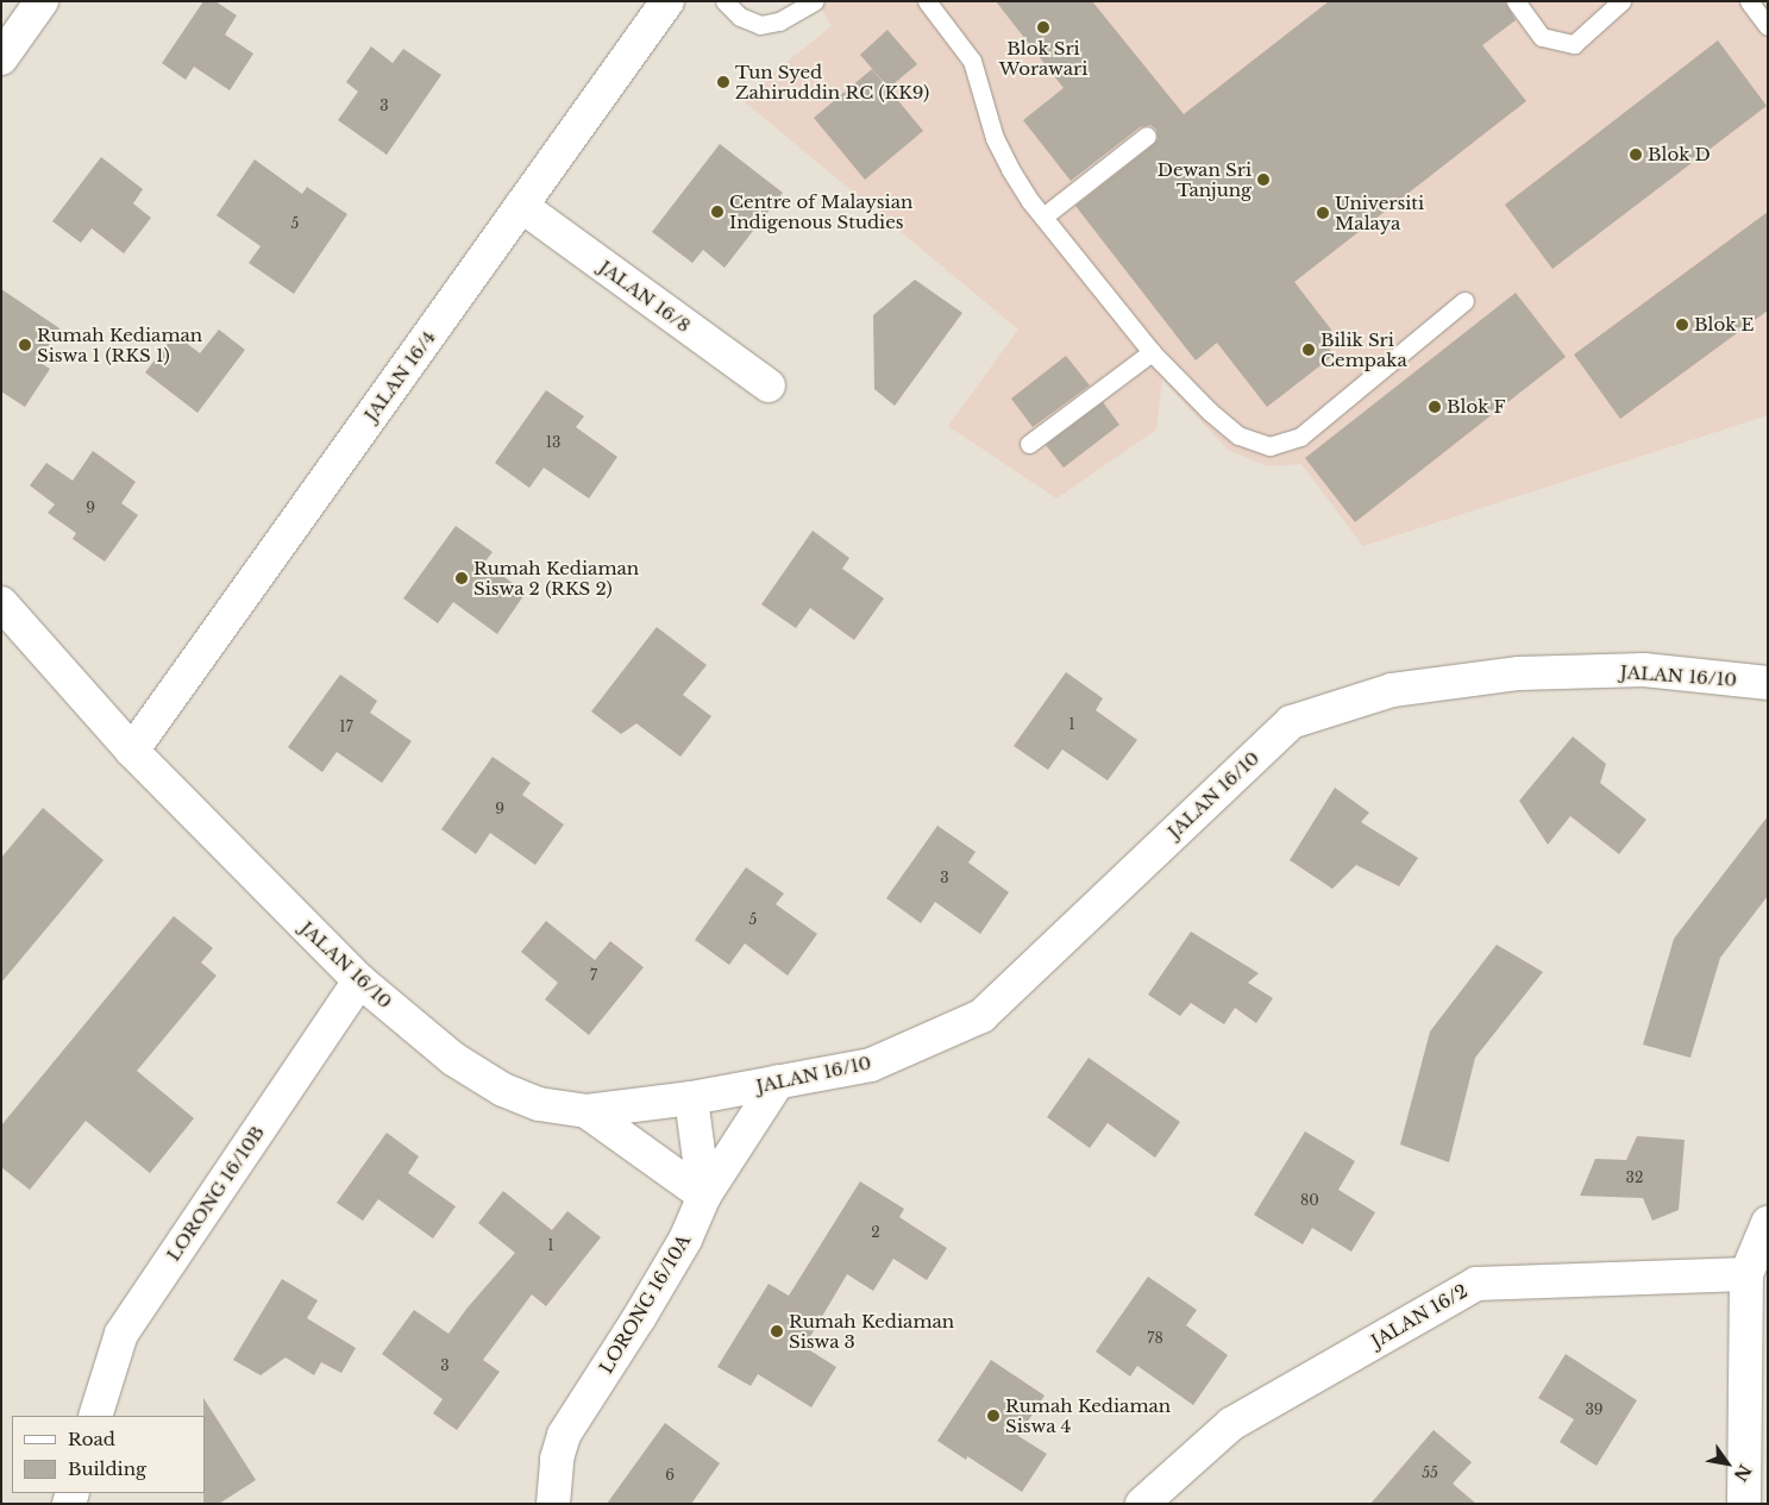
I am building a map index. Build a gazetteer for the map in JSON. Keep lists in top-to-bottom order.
{
  "streets": {
    "street": [
      "JALAN 16/8",
      "JALAN 16/4",
      "JALAN 16/10",
      "LORONG 16/10B",
      "LORONG 16/10A",
      "JALAN 16/2"
    ]
  },
  "crossings": [
    ["JALAN 16/8", "JALAN 16/4"],
    ["JALAN 16/4", "JALAN 16/10"],
    ["JALAN 16/10", "LORONG 16/10B"],
    ["JALAN 16/10", "LORONG 16/10A"]
  ],
  "places": [
    "Blok Sri Worawari",
    "Tun Syed Zahiruddin RC (KK9)",
    "Blok D",
    "Dewan Sri Tanjung",
    "Centre of Malaysian Indigenous Studies",
    "Universiti Malaya",
    "Blok E",
    "Rumah Kediaman Siswa 1 (RKS 1)",
    "Bilik Sri Cempaka",
    "Blok F",
    "Rumah Kediaman Siswa 2 (RKS 2)",
    "Rumah Kediaman Siswa 3",
    "Rumah Kediaman Siswa 4"
  ],
  "house_numbers": [
    "3",
    "5",
    "13",
    "9",
    "1",
    "17",
    "9",
    "3",
    "5",
    "7",
    "32",
    "80",
    "2",
    "1",
    "78",
    "3",
    "39",
    "55",
    "6"
  ],
  "legend": ["Road", "Building"],
  "north": "bottom right"
}
